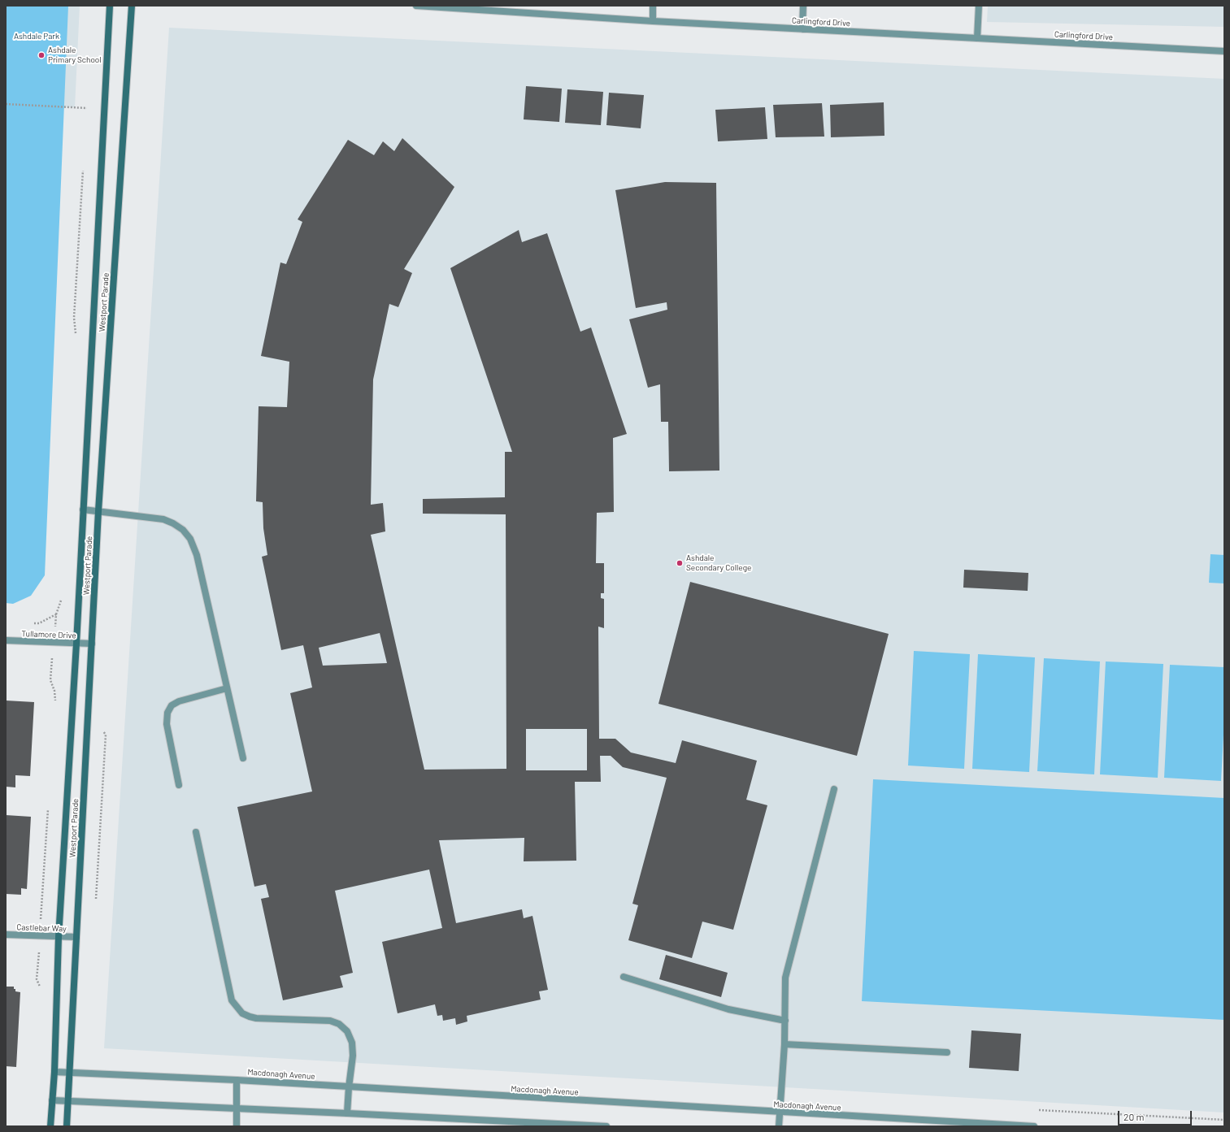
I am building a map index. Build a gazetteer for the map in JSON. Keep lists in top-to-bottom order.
{
  "streets": {
    "street": [
      "Carlingford Drive",
      "Westport Parade",
      "Tullamore Drive",
      "Castlebar Way",
      "Macdonagh Avenue"
    ]
  },
  "crossings": [
    ["Westport Parade", "Tullamore Drive"],
    ["Westport Parade", "Castlebar Way"],
    ["Westport Parade", "Macdonagh Avenue"]
  ],
  "parks": ["Ashdale Park"],
  "places": ["Ashdale Primary School", "Ashdale Secondary College"],
  "scale_bar": "20 m"
}
